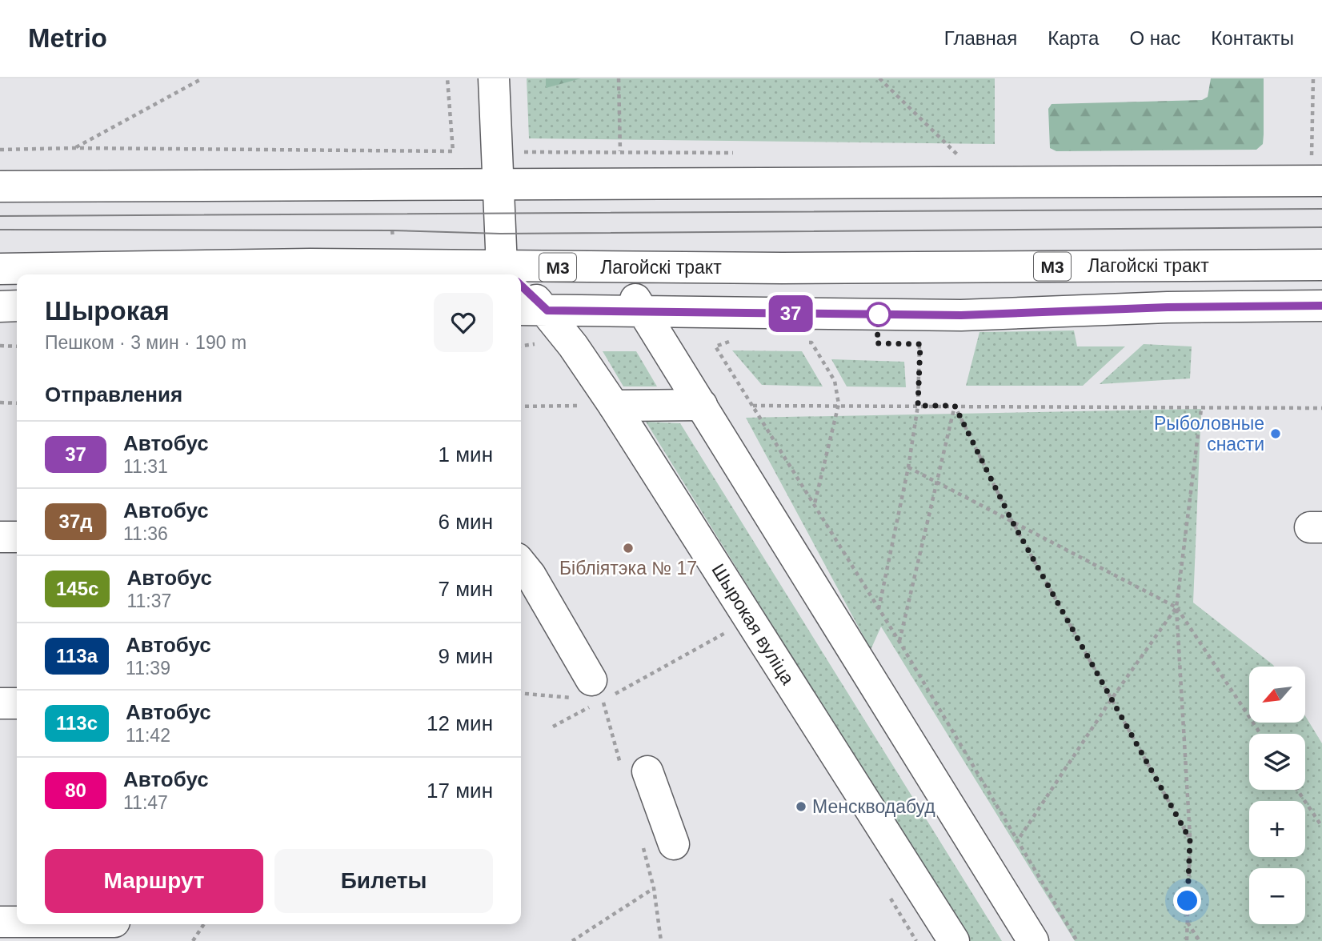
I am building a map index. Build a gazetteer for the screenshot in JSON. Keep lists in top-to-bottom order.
{
  "streets": {
    "main road": ["Лагойскі тракт", "М3", "Шырокая вуліца"]
  },
  "places": ["Рыболовные снасти", "Бібліятэка № 17", "Менскводабуд"],
  "lines": ["bus line 37"],
  "north": "bottom left",
  "page": {
    "header": "Metrio",
    "nav": [
      "Главная",
      "Карта",
      "О нас",
      "Контакты"
    ],
    "on_map": "37",
    "heading": [
      ["Шырокая", "Пешком · 3 мин · 190 m"],
      "Отправления"
    ],
    "list": [
      {
        "mark": "37",
        "name": "Автобус",
        "note": "11:31",
        "value": "1 мин"
      },
      {
        "mark": "37д",
        "name": "Автобус",
        "note": "11:36",
        "value": "6 мин"
      },
      {
        "mark": "145с",
        "name": "Автобус",
        "note": "11:37",
        "value": "7 мин"
      },
      {
        "mark": "113а",
        "name": "Автобус",
        "note": "11:39",
        "value": "9 мин"
      },
      {
        "mark": "113с",
        "name": "Автобус",
        "note": "11:42",
        "value": "12 мин"
      },
      {
        "mark": "80",
        "name": "Автобус",
        "note": "11:47",
        "value": "17 мин"
      }
    ],
    "map_buttons": ["+", "−"],
    "buttons": ["Маршрут", "Билеты"]
  }
}
